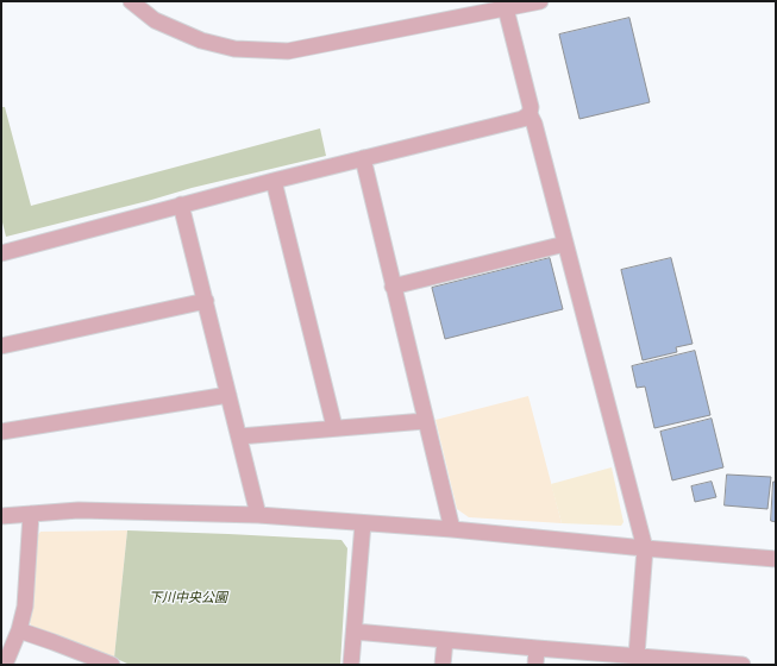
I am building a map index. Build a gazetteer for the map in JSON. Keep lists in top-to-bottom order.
{
  "parks": ["下川中央公園"]
}
